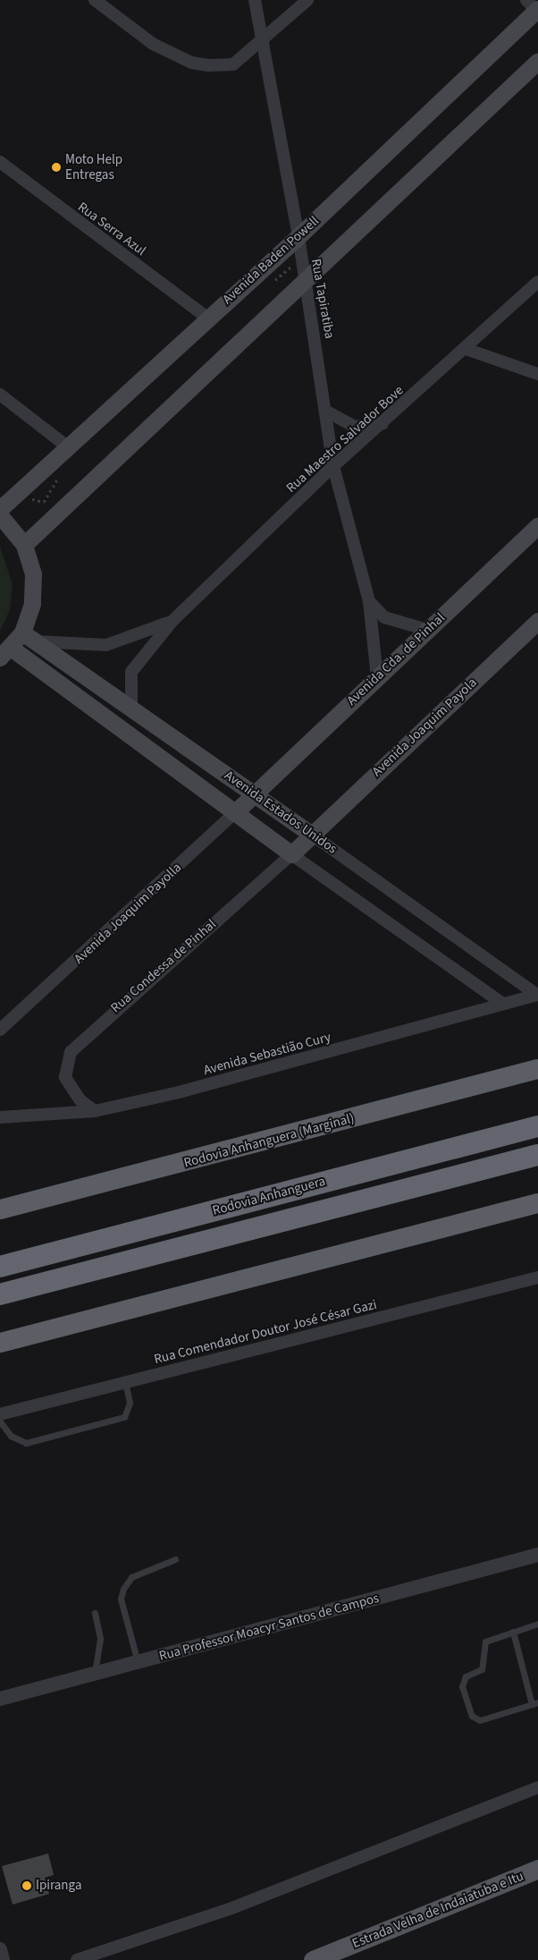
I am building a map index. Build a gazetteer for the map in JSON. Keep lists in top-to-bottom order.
{
  "streets": {
    "highway": ["Rodovia Anhanguera (Marginal)", "Rodovia Anhanguera"],
    "main road": [
      "Avenida Baden Powell",
      "Avenida Cda. de Pinhal",
      "Avenida Joaquim Payola",
      "Avenida Estados Unidos",
      "Avenida Joaquim Payolla",
      "Rua Condessa de Pinhal",
      "Estrada Velha de Indaiatuba e Itu"
    ],
    "street": [
      "Rua Serra Azul",
      "Rua Tapiratiba",
      "Rua Maestro Salvador Bove",
      "Avenida Sebastião Cury",
      "Rua Comendador Doutor José César Gazi",
      "Rua Professor Moacyr Santos de Campos"
    ]
  },
  "crossings": [
    ["Rua Serra Azul", "Avenida Baden Powell"],
    ["Avenida Baden Powell", "Rua Tapiratiba"],
    ["Rua Tapiratiba", "Rua Maestro Salvador Bove"],
    ["Rua Tapiratiba", "Avenida Cda. de Pinhal"],
    ["Rua Maestro Salvador Bove", "Avenida Estados Unidos"],
    ["Avenida Cda. de Pinhal", "Avenida Estados Unidos"],
    ["Avenida Cda. de Pinhal", "Avenida Joaquim Payolla"],
    ["Avenida Joaquim Payola", "Avenida Estados Unidos"],
    ["Avenida Joaquim Payola", "Rua Condessa de Pinhal"],
    ["Avenida Estados Unidos", "Avenida Joaquim Payolla"],
    ["Avenida Estados Unidos", "Rua Condessa de Pinhal"],
    ["Avenida Estados Unidos", "Avenida Sebastião Cury"],
    ["Rua Condessa de Pinhal", "Avenida Sebastião Cury"]
  ],
  "places": ["Moto Help Entregas", "Ipiranga"]
}
